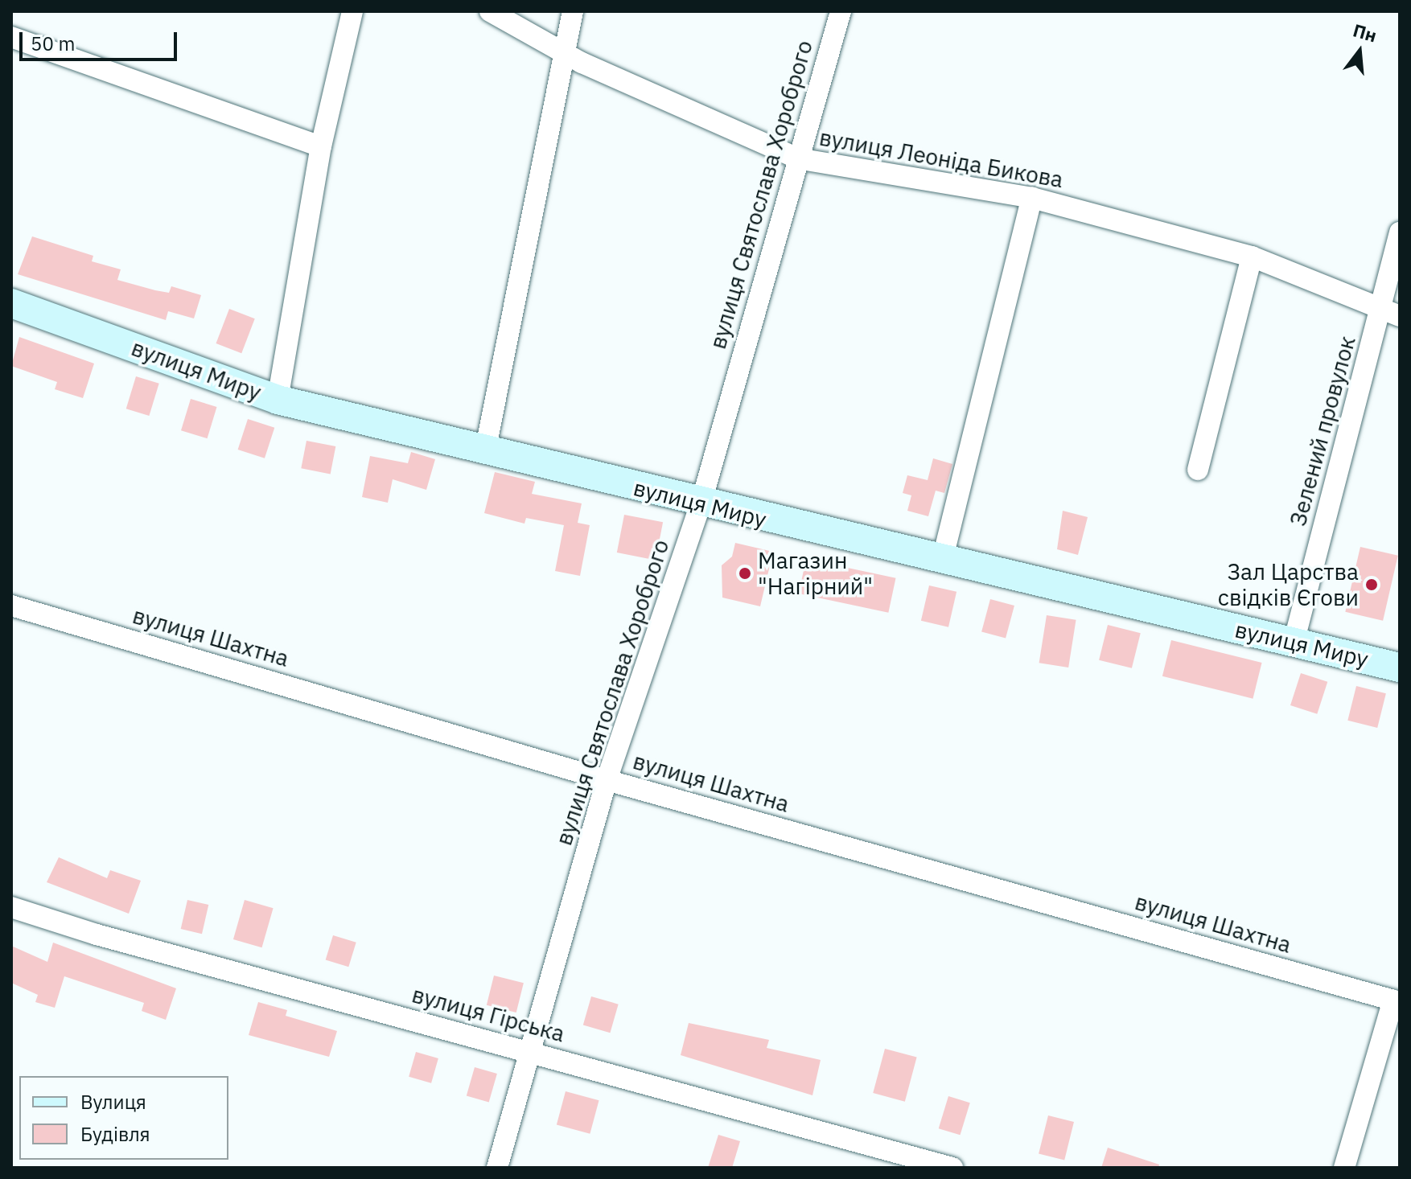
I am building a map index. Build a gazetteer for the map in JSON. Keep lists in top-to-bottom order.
{
  "streets": {
    "street": [
      "вулиця Леоніда Бикова",
      "вулиця Святослава Хороброго",
      "вулиця Миру",
      "Зелений провулок",
      "вулиця Шахтна",
      "вулиця Гірська"
    ]
  },
  "crossings": [
    ["вулиця Леоніда Бикова", "вулиця Святослава Хороброго"],
    ["вулиця Леоніда Бикова", "Зелений провулок"],
    ["вулиця Святослава Хороброго", "вулиця Миру"],
    ["вулиця Святослава Хороброго", "вулиця Шахтна"],
    ["вулиця Святослава Хороброго", "вулиця Гірська"],
    ["вулиця Миру", "Зелений провулок"]
  ],
  "places": ["Магазин \"Нагірний\"", "Зал Царства свідків Єгови"],
  "legend": ["Вулиця", "Будівля"],
  "scale_bar": "50 m",
  "north": "top"
}
